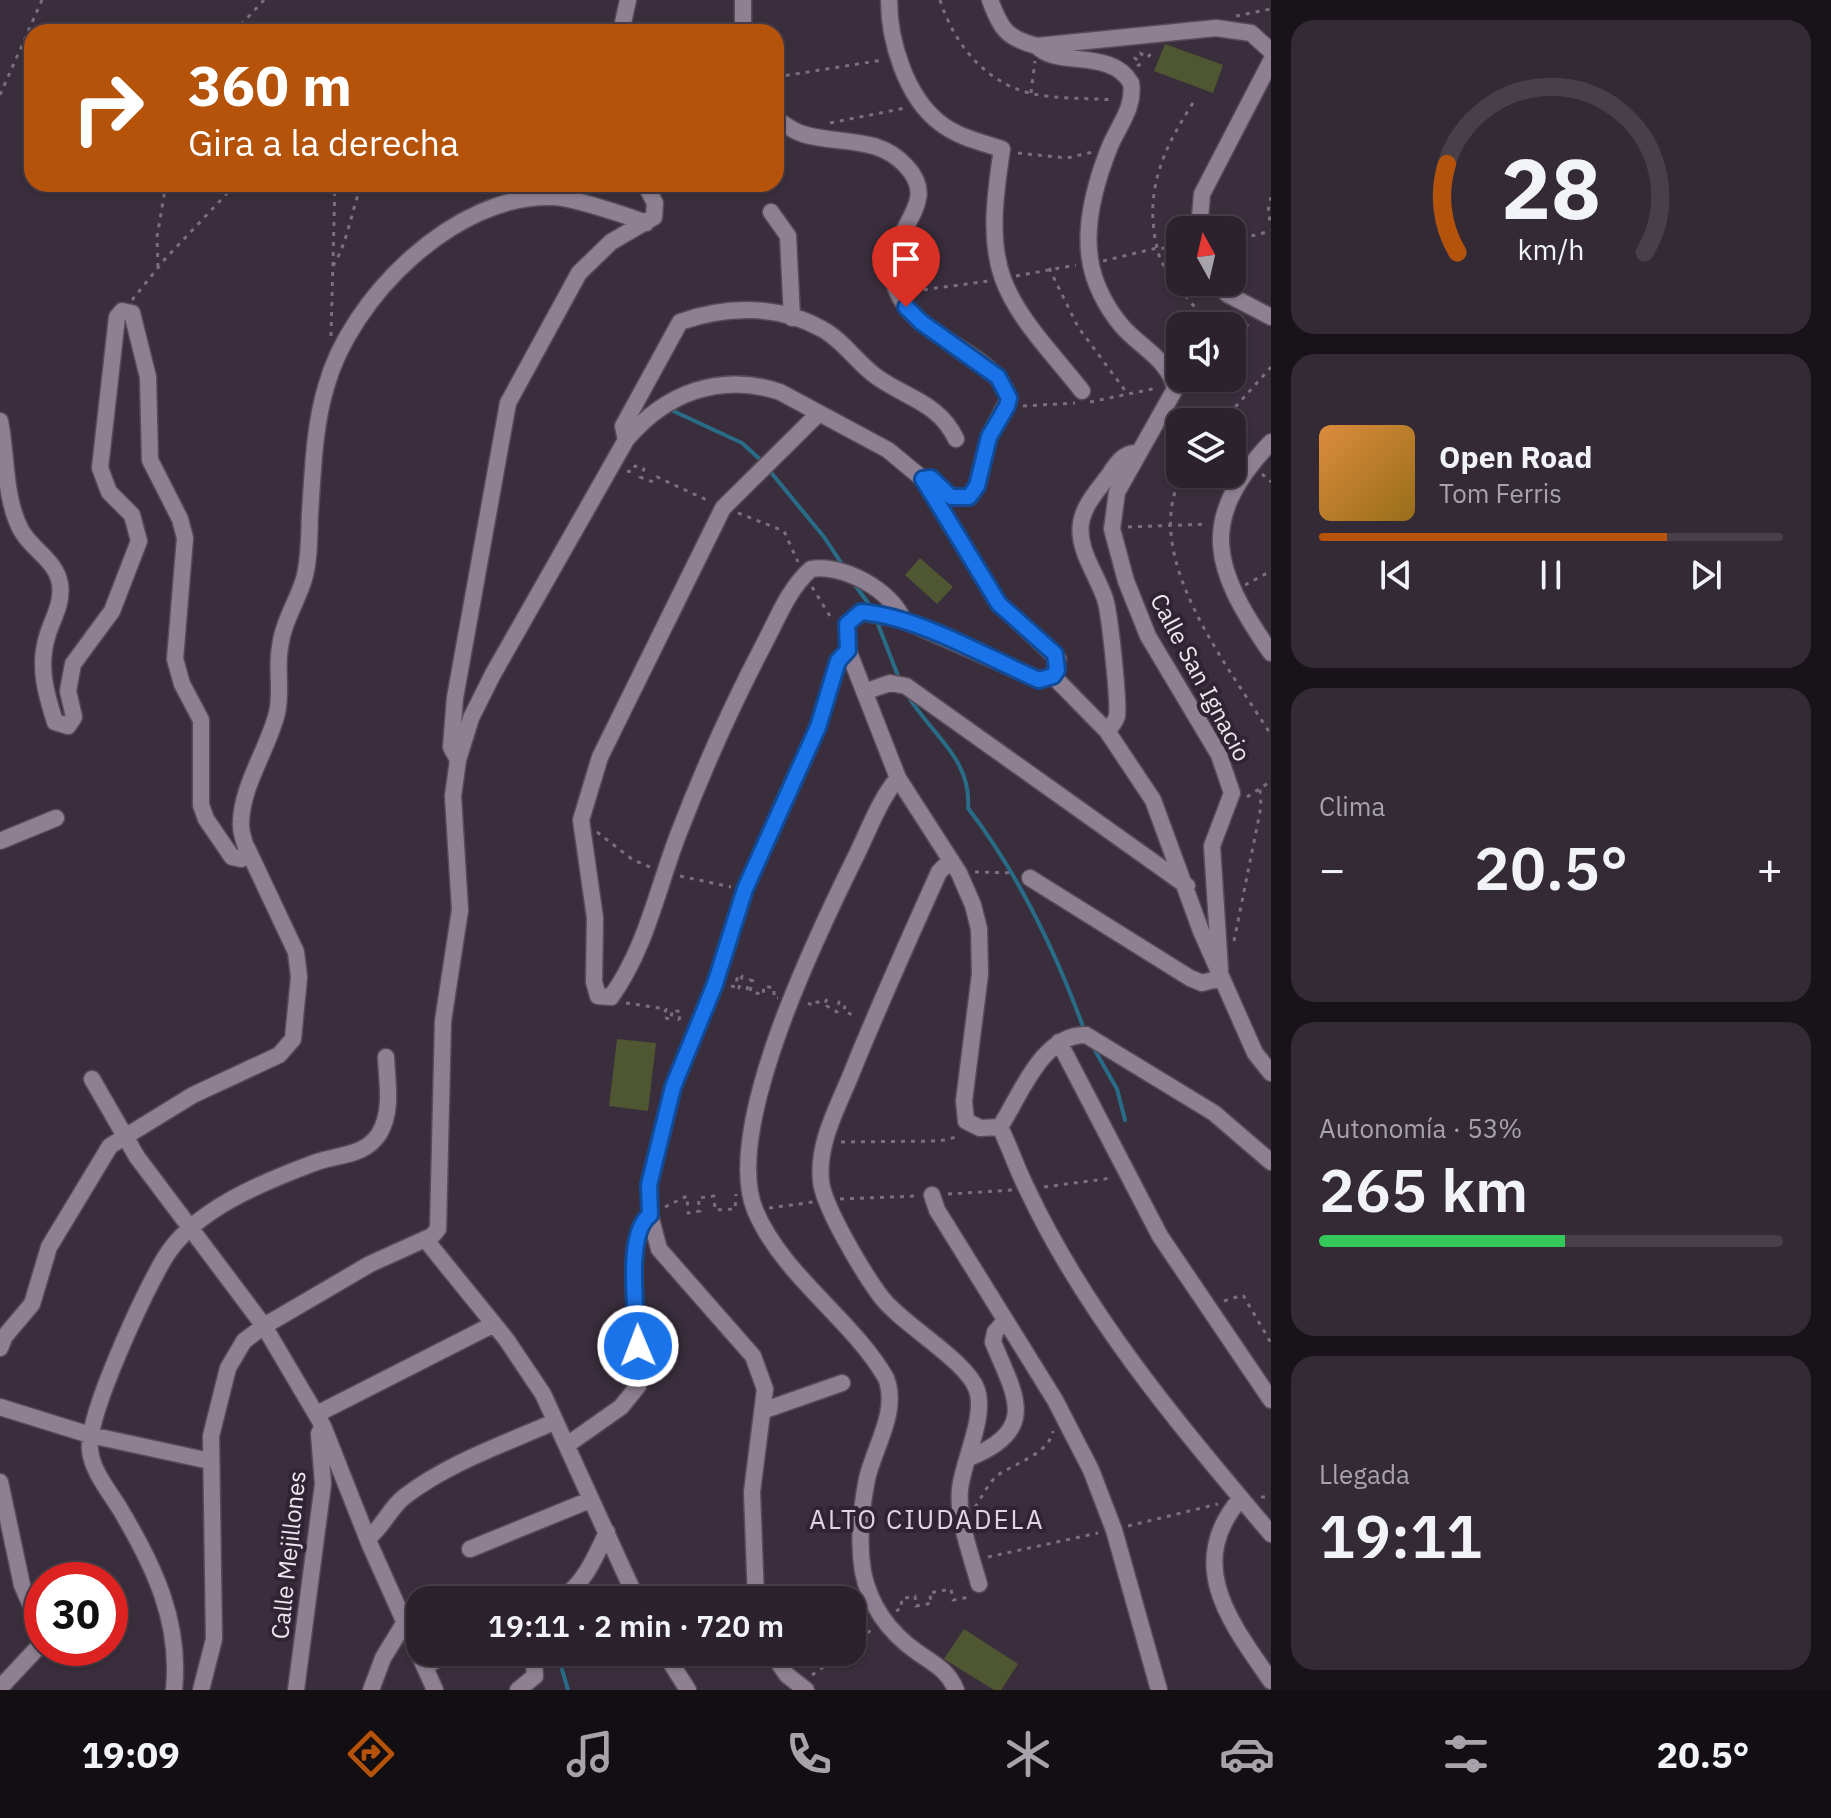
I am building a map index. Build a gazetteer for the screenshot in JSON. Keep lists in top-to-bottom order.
{
  "streets": {
    "street": ["Calle San Ignacio", "Calle Mejillones"]
  },
  "districts": ["ALTO CIUDADELA"],
  "north": "top",
  "page": {
    "turn": ["360 m", "Gira a la derecha"],
    "song": ["Open Road", "Tom Ferris"],
    "tile": [
      "Clima",
      ["Autonomía · 53%", "265 km"],
      ["Llegada", "19:11"]
    ],
    "heat": ["−", "20.5°", "+"],
    "limit": "30",
    "trip": "19:11 · 2 min · 720 m",
    "tabs": ["19:09", "20.5°"],
    "gauge": ["28", "km/h"]
  }
}
